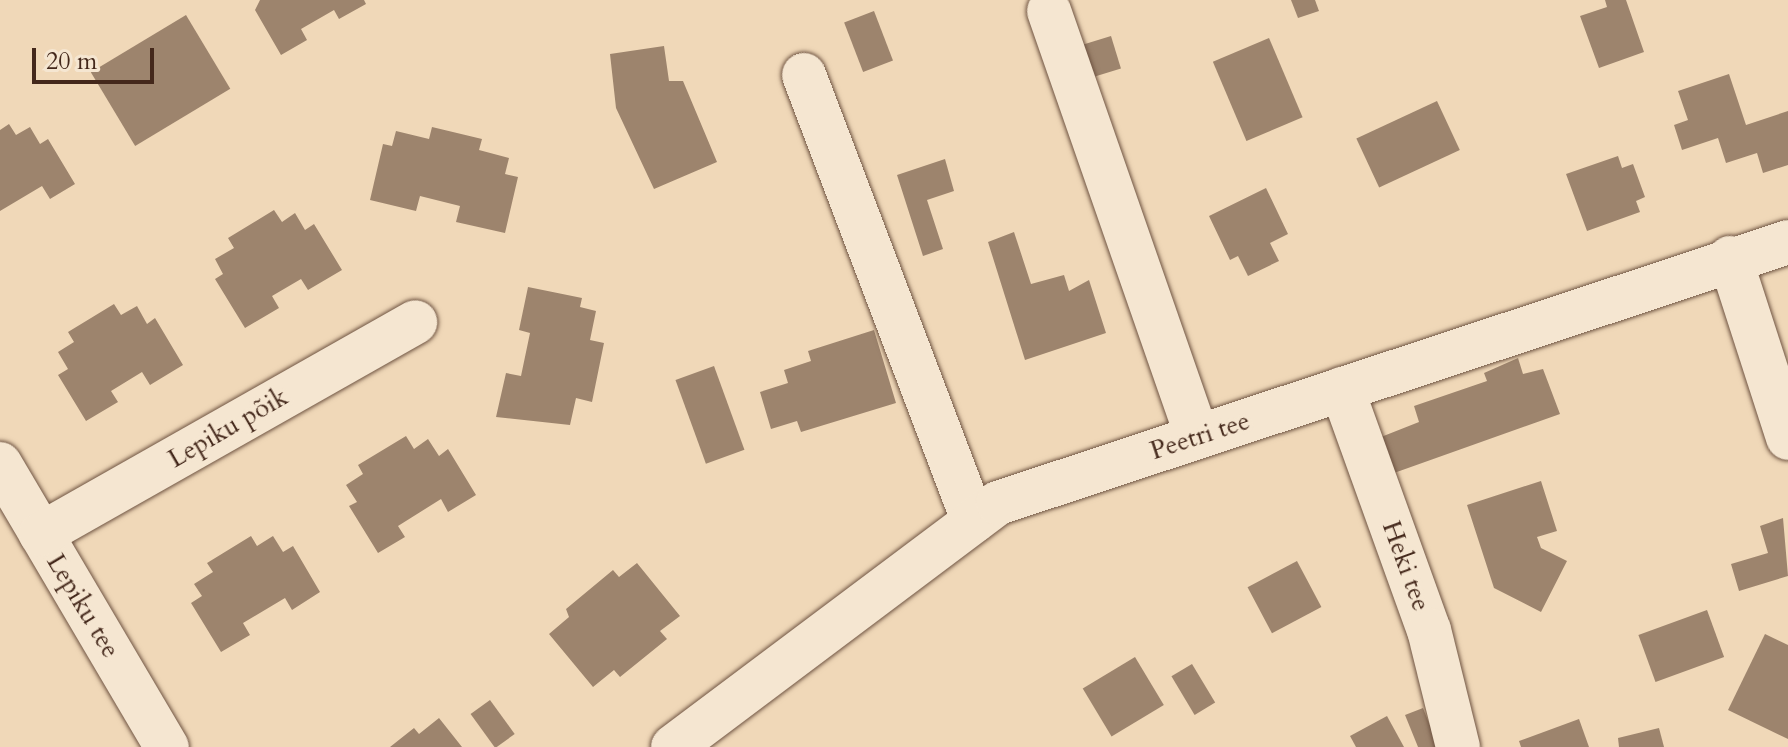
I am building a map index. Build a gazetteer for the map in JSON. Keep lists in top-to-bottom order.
{
  "streets": {
    "street": [
      "Lepiku põik",
      "Peetri tee",
      "Heki tee",
      "Lepiku tee"
    ]
  },
  "crossings": [
    ["Lepiku põik", "Lepiku tee"],
    ["Peetri tee", "Heki tee"]
  ],
  "scale_bar": "20 m"
}
